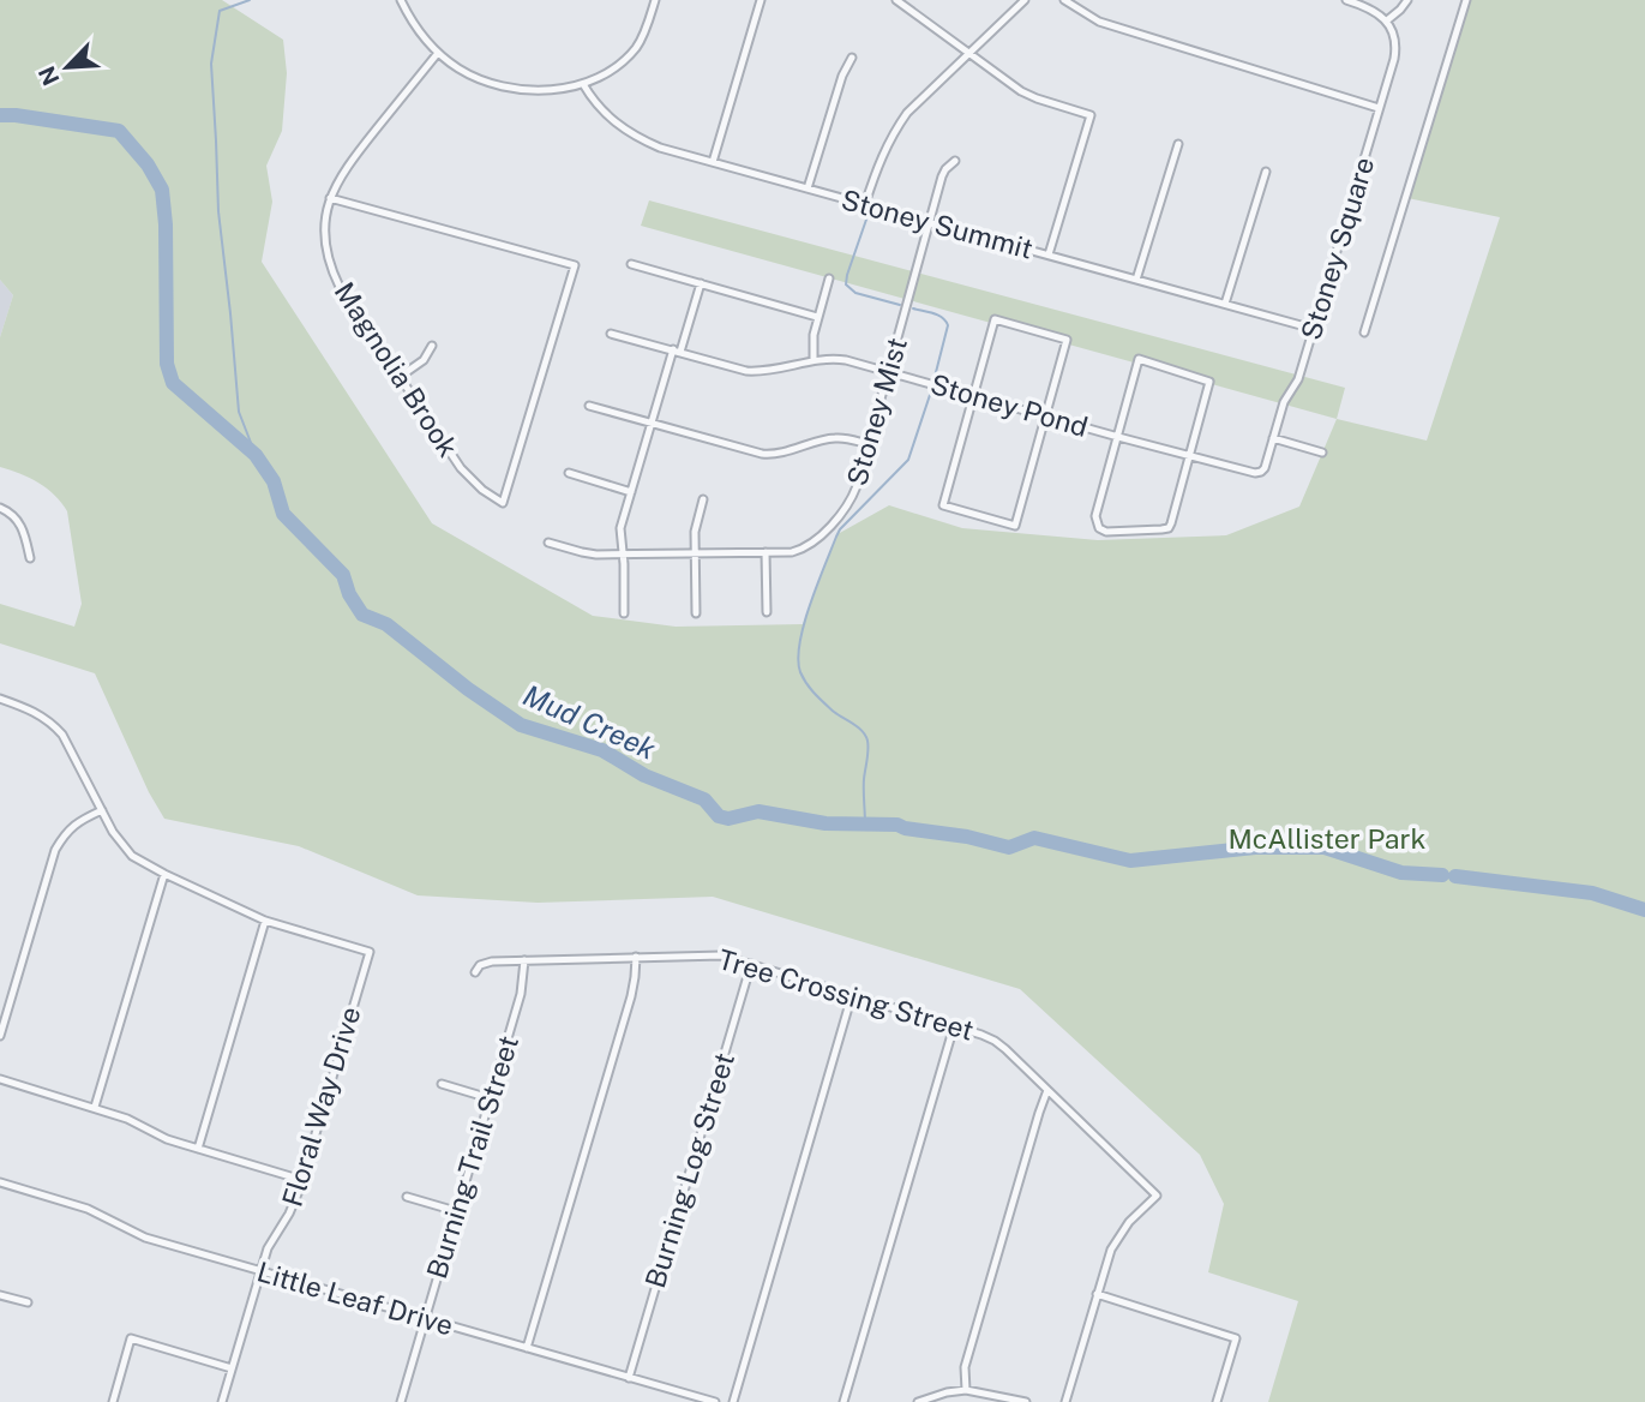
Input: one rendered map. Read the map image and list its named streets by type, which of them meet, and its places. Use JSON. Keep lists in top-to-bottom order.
{
  "streets": {
    "street": [
      "Stoney Summit",
      "Stoney Square",
      "Magnolia Brook",
      "Stoney Pond",
      "Stoney Mist",
      "Tree Crossing Street",
      "Floral Way Drive",
      "Burning Trail Street",
      "Burning Log Street",
      "Little Leaf Drive"
    ]
  },
  "crossings": [
    ["Stoney Summit", "Stoney Square"],
    ["Stoney Summit", "Stoney Mist"],
    ["Stoney Square", "Stoney Pond"],
    ["Stoney Pond", "Stoney Mist"],
    ["Tree Crossing Street", "Burning Trail Street"],
    ["Tree Crossing Street", "Burning Log Street"],
    ["Floral Way Drive", "Little Leaf Drive"],
    ["Burning Trail Street", "Little Leaf Drive"],
    ["Burning Log Street", "Little Leaf Drive"]
  ],
  "water": ["Mud Creek"],
  "parks": ["McAllister Park"],
  "north": "bottom left"
}
